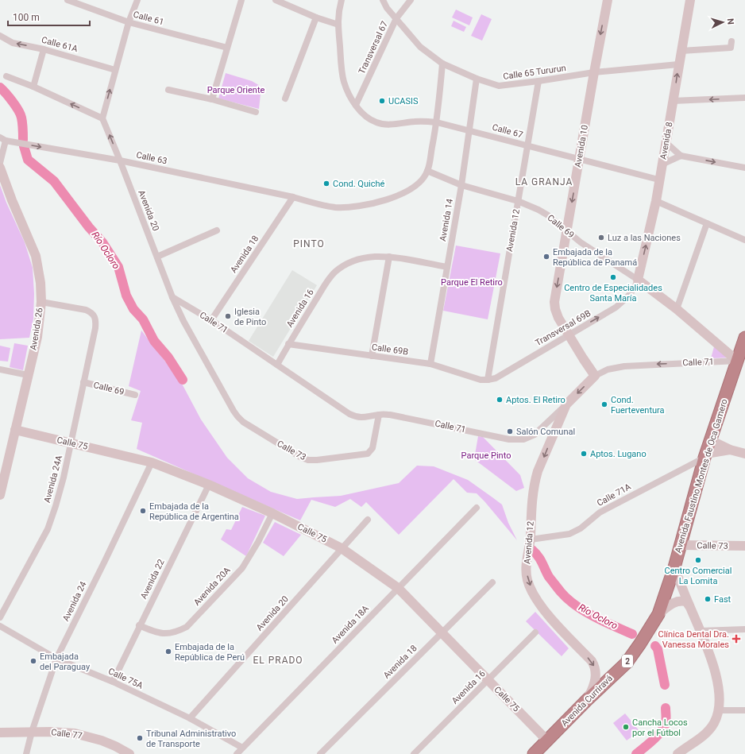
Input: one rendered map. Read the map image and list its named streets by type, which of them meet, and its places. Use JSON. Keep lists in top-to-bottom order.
{
  "streets": {
    "highway": ["Avenida Faustino Montes de Oca Gamero", "2", "Avenida Curriravá"],
    "street": [
      "Calle 61",
      "Calle 61A",
      "Transversal 67",
      "Calle 65 Tururun",
      "Calle 67",
      "Avenida 8",
      "Avenida 10",
      "Calle 63",
      "Avenida 20",
      "Avenida 14",
      "Calle 69",
      "Avenida 12",
      "Avenida 18",
      "Avenida 16",
      "Calle 71",
      "Transversal 69B",
      "Avenida 26",
      "Calle 69B",
      "Calle 75",
      "Calle 73",
      "Avenida 24A",
      "Calle 71A",
      "Avenida 22",
      "Avenida 20A",
      "Avenida 24",
      "Avenida 18A",
      "Calle 75A",
      "Calle 77"
    ]
  },
  "crossings": [
    ["Transversal 67", "Calle 65 Tururun"],
    ["Transversal 67", "Calle 67"],
    ["Calle 65 Tururun", "Avenida 8"],
    ["Calle 65 Tururun", "Avenida 10"],
    ["Calle 65 Tururun", "Avenida 14"],
    ["Calle 65 Tururun", "Avenida 12"],
    ["Calle 67", "Avenida 8"],
    ["Calle 67", "Avenida 10"],
    ["Calle 67", "Avenida 14"],
    ["Calle 67", "Avenida 12"],
    ["Avenida 8", "Calle 69"],
    ["Avenida 8", "Transversal 69B"],
    ["Avenida 10", "Calle 69"],
    ["Avenida 10", "Calle 71"],
    ["Avenida 10", "Transversal 69B"],
    ["Calle 63", "Avenida 20"],
    ["Calle 63", "Calle 69"],
    ["Calle 63", "Avenida 18"],
    ["Avenida 20", "Calle 71"],
    ["Avenida 20", "Calle 75"],
    ["Avenida 20", "Calle 73"],
    ["Avenida 20", "Calle 75A"],
    ["Avenida 14", "Calle 69"],
    ["Avenida 14", "Avenida 16"],
    ["Avenida 14", "Calle 69B"],
    ["Calle 69", "Avenida 12"],
    ["Calle 69", "Calle 71"],
    ["Calle 69", "Transversal 69B"],
    ["Calle 69", "Avenida Faustino Montes de Oca Gamero"],
    ["Calle 69", "Avenida 24A"],
    ["Avenida 12", "Calle 71"],
    ["Avenida 12", "Transversal 69B"],
    ["Avenida 12", "Calle 69B"],
    ["Avenida 12", "Calle 71A"],
    ["Avenida 12", "Avenida Curriravá"],
    ["Avenida 18", "Calle 71"],
    ["Avenida 18", "Calle 75"],
    ["Avenida 16", "Calle 71"],
    ["Avenida 16", "Calle 69B"],
    ["Avenida 16", "Calle 75"],
    ["Calle 71", "Calle 73"],
    ["Calle 71", "Avenida Faustino Montes de Oca Gamero"],
    ["Transversal 69B", "Calle 69B"],
    ["Avenida 26", "Calle 75"],
    ["Avenida 26", "Avenida 24A"],
    ["Calle 75", "Avenida 24A"],
    ["Calle 75", "Avenida 22"],
    ["Calle 75", "Avenida 20A"],
    ["Calle 75", "Avenida 24"],
    ["Calle 75", "Avenida 18A"],
    ["Calle 75", "Avenida Curriravá"],
    ["Calle 73", "Avenida Faustino Montes de Oca Gamero"],
    ["Avenida Faustino Montes de Oca Gamero", "Calle 71A"],
    ["Avenida Faustino Montes de Oca Gamero", "Avenida Curriravá"],
    ["Avenida 22", "Avenida 20A"],
    ["Avenida 22", "Calle 75A"],
    ["Avenida 24", "Calle 75A"],
    ["Avenida 24", "Calle 77"],
    ["Avenida 18A", "Calle 75A"]
  ],
  "one_way": ["Avenida 10", "Avenida 12", "Transversal 69B"],
  "districts": ["LA GRANJA", "PINTO", "EL PRADO"],
  "water": ["Río Ocloro"],
  "parks": ["Parque Oriente", "Parque El Retiro", "Parque Pinto"],
  "places": {
    "other": [
      "UCASIS",
      "Cond. Quiché",
      "Luz a las Naciones",
      "Embajada de la República de Panamá",
      "Centro de Especialidades Santa María",
      "Iglesia de Pinto",
      "Aptos. El Retiro",
      "Cond. Fuerteventura",
      "Salón Comunal",
      "Aptos. Lugano",
      "Embajada de la República de Argentina",
      "Centro Comercial La Lomita",
      "Fast",
      "Embajada de la República de Perú",
      "Embajada del Paraguay",
      "Cancha Locos por el Fútbol",
      "Tribunal Administrativo de Transporte"
    ],
    "health": ["Clínica Dental Dra. Vanessa Morales"]
  },
  "scale_bar": "100 m",
  "north": "right"
}
